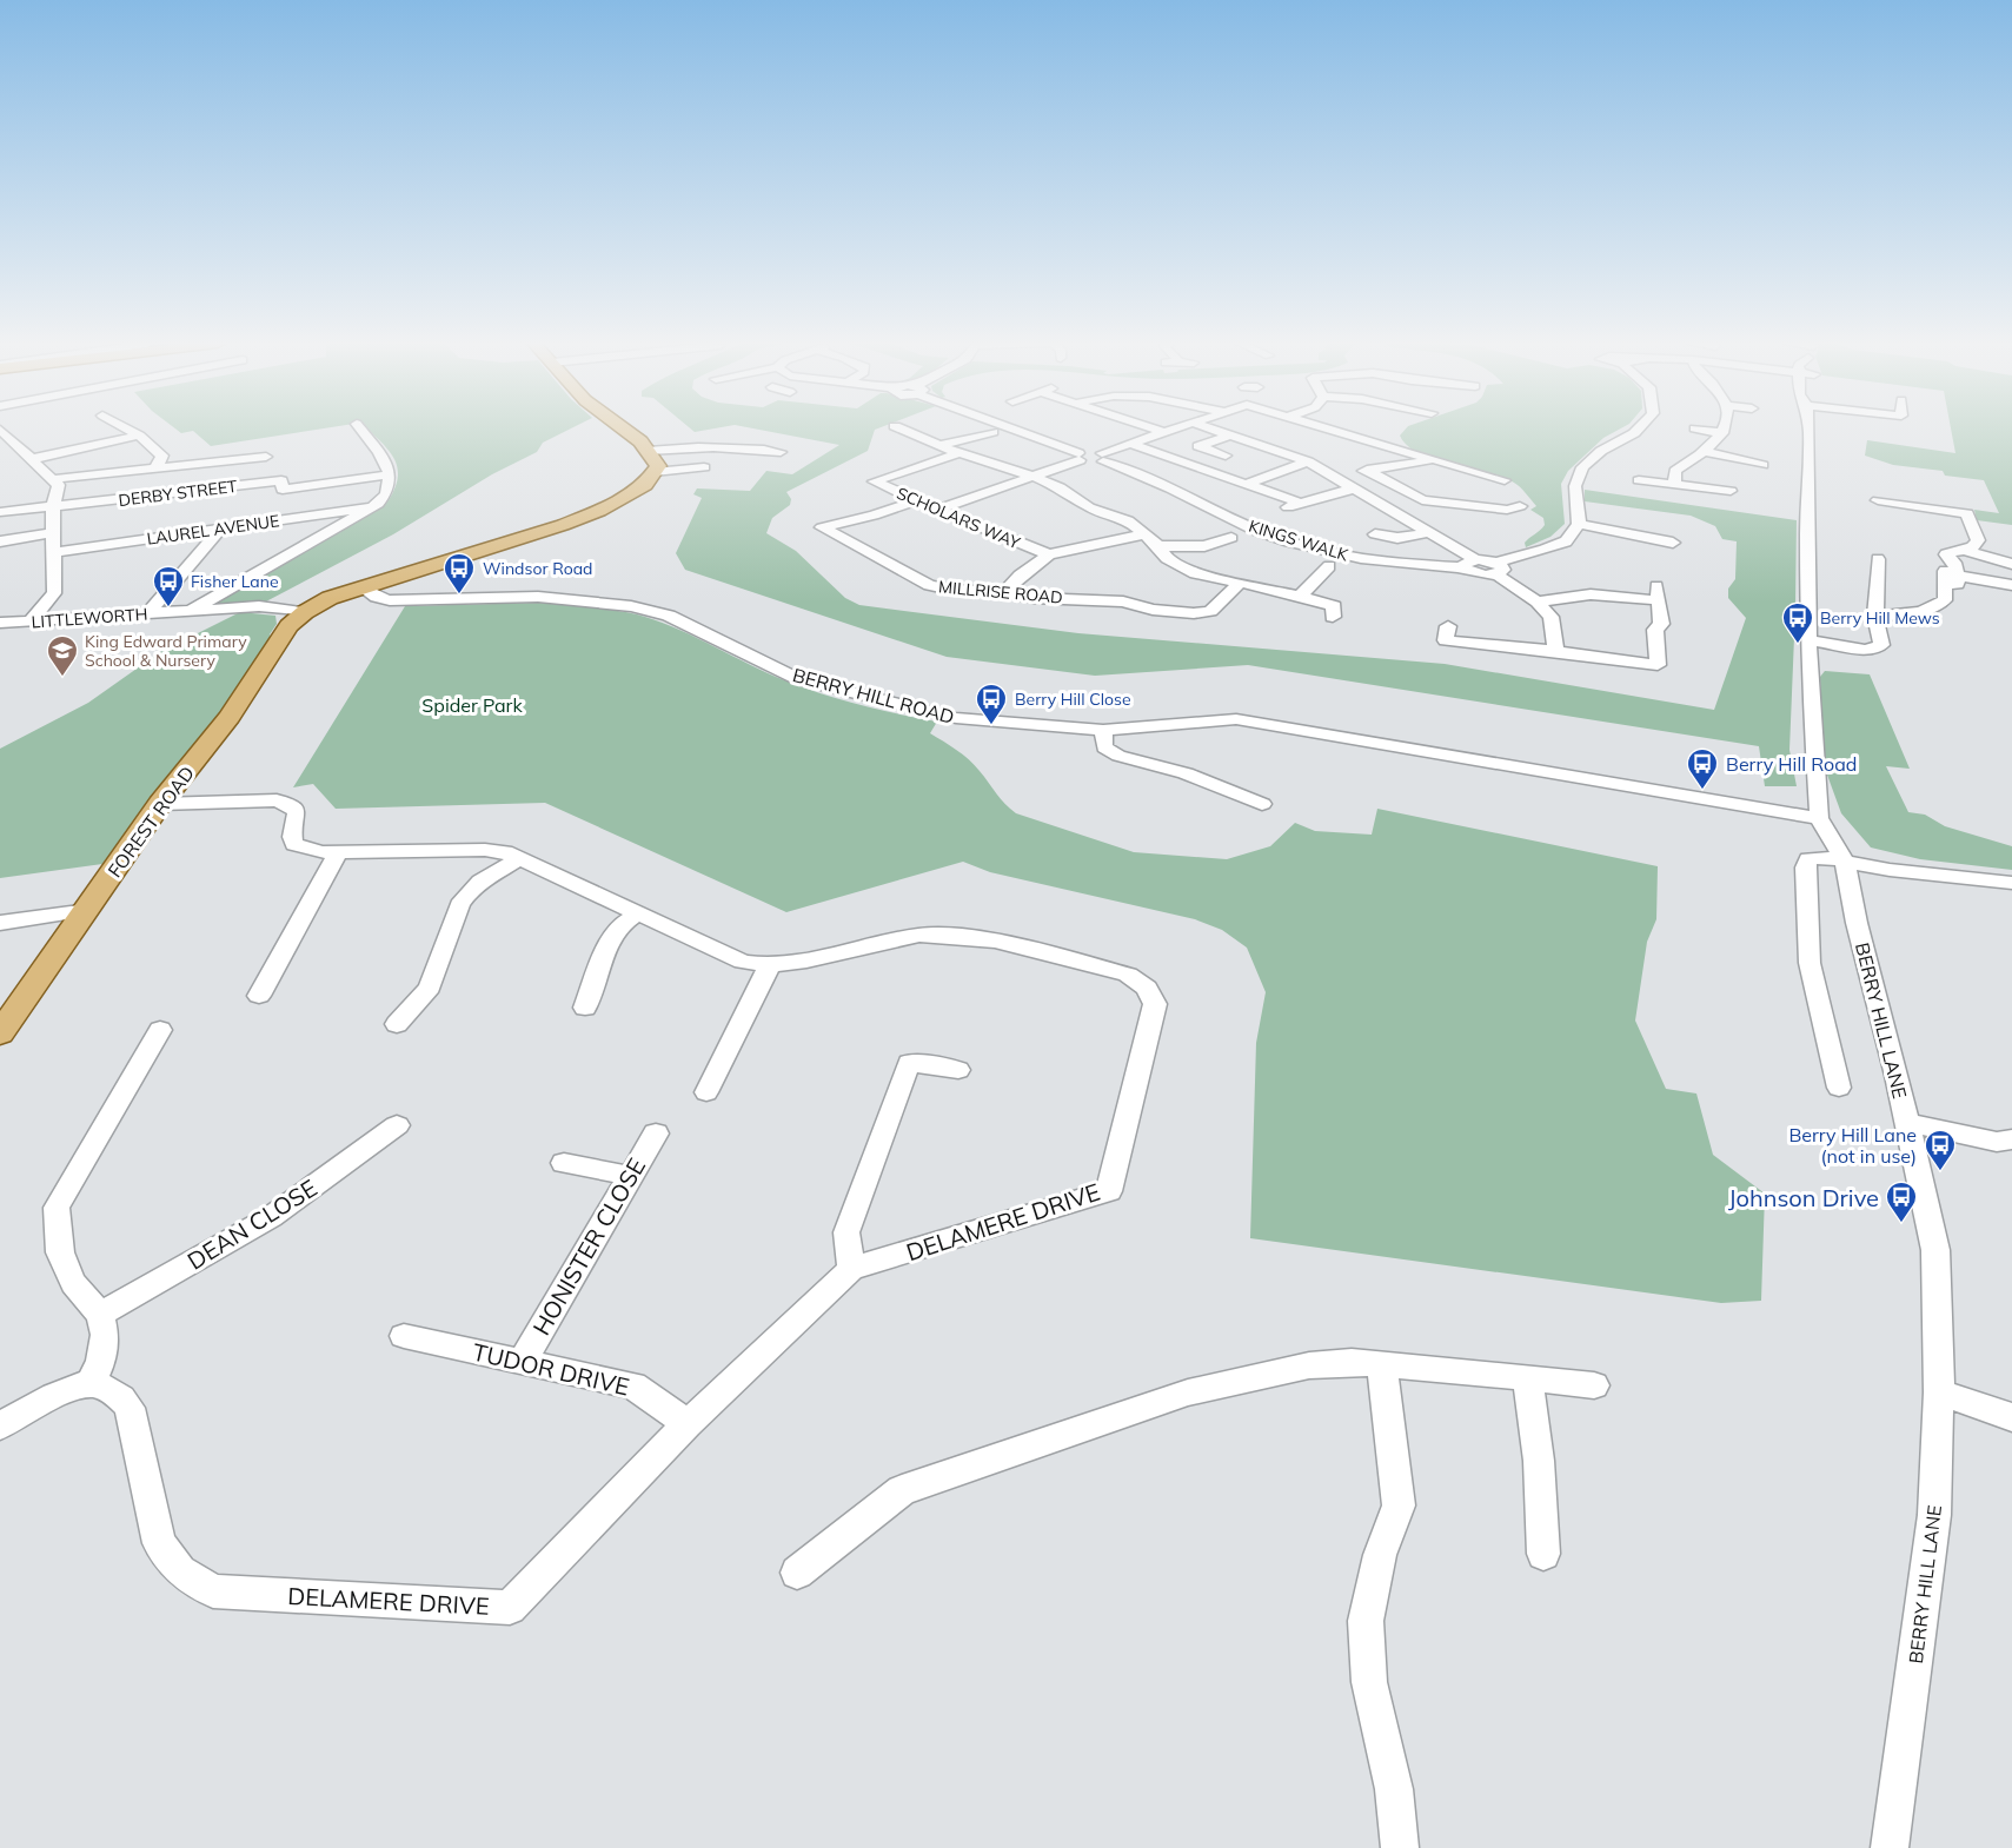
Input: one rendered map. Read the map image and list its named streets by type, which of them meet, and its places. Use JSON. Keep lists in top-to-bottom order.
{
  "streets": {
    "main road": ["FOREST ROAD"],
    "street": [
      "DERBY STREET",
      "SCHOLARS WAY",
      "LAUREL AVENUE",
      "KINGS WALK",
      "MILLRISE ROAD",
      "LITTLEWORTH",
      "BERRY HILL ROAD",
      "BERRY HILL LANE",
      "DELAMERE DRIVE",
      "DEAN CLOSE",
      "HONISTER CLOSE",
      "TUDOR DRIVE"
    ]
  },
  "crossings": [
    ["SCHOLARS WAY", "MILLRISE ROAD"],
    ["LITTLEWORTH", "FOREST ROAD"],
    ["BERRY HILL ROAD", "BERRY HILL LANE"],
    ["FOREST ROAD", "DELAMERE DRIVE"],
    ["DELAMERE DRIVE", "TUDOR DRIVE"],
    ["HONISTER CLOSE", "TUDOR DRIVE"]
  ],
  "parks": ["Spider Park"],
  "places": {
    "bus stop": [
      "Windsor Road",
      "Fisher Lane",
      "Berry Hill Mews",
      "Berry Hill Close",
      "Berry Hill Road",
      "Berry Hill Lane (not in use)",
      "Johnson Drive"
    ],
    "school or university": ["King Edward Primary School & Nursery"]
  }
}
